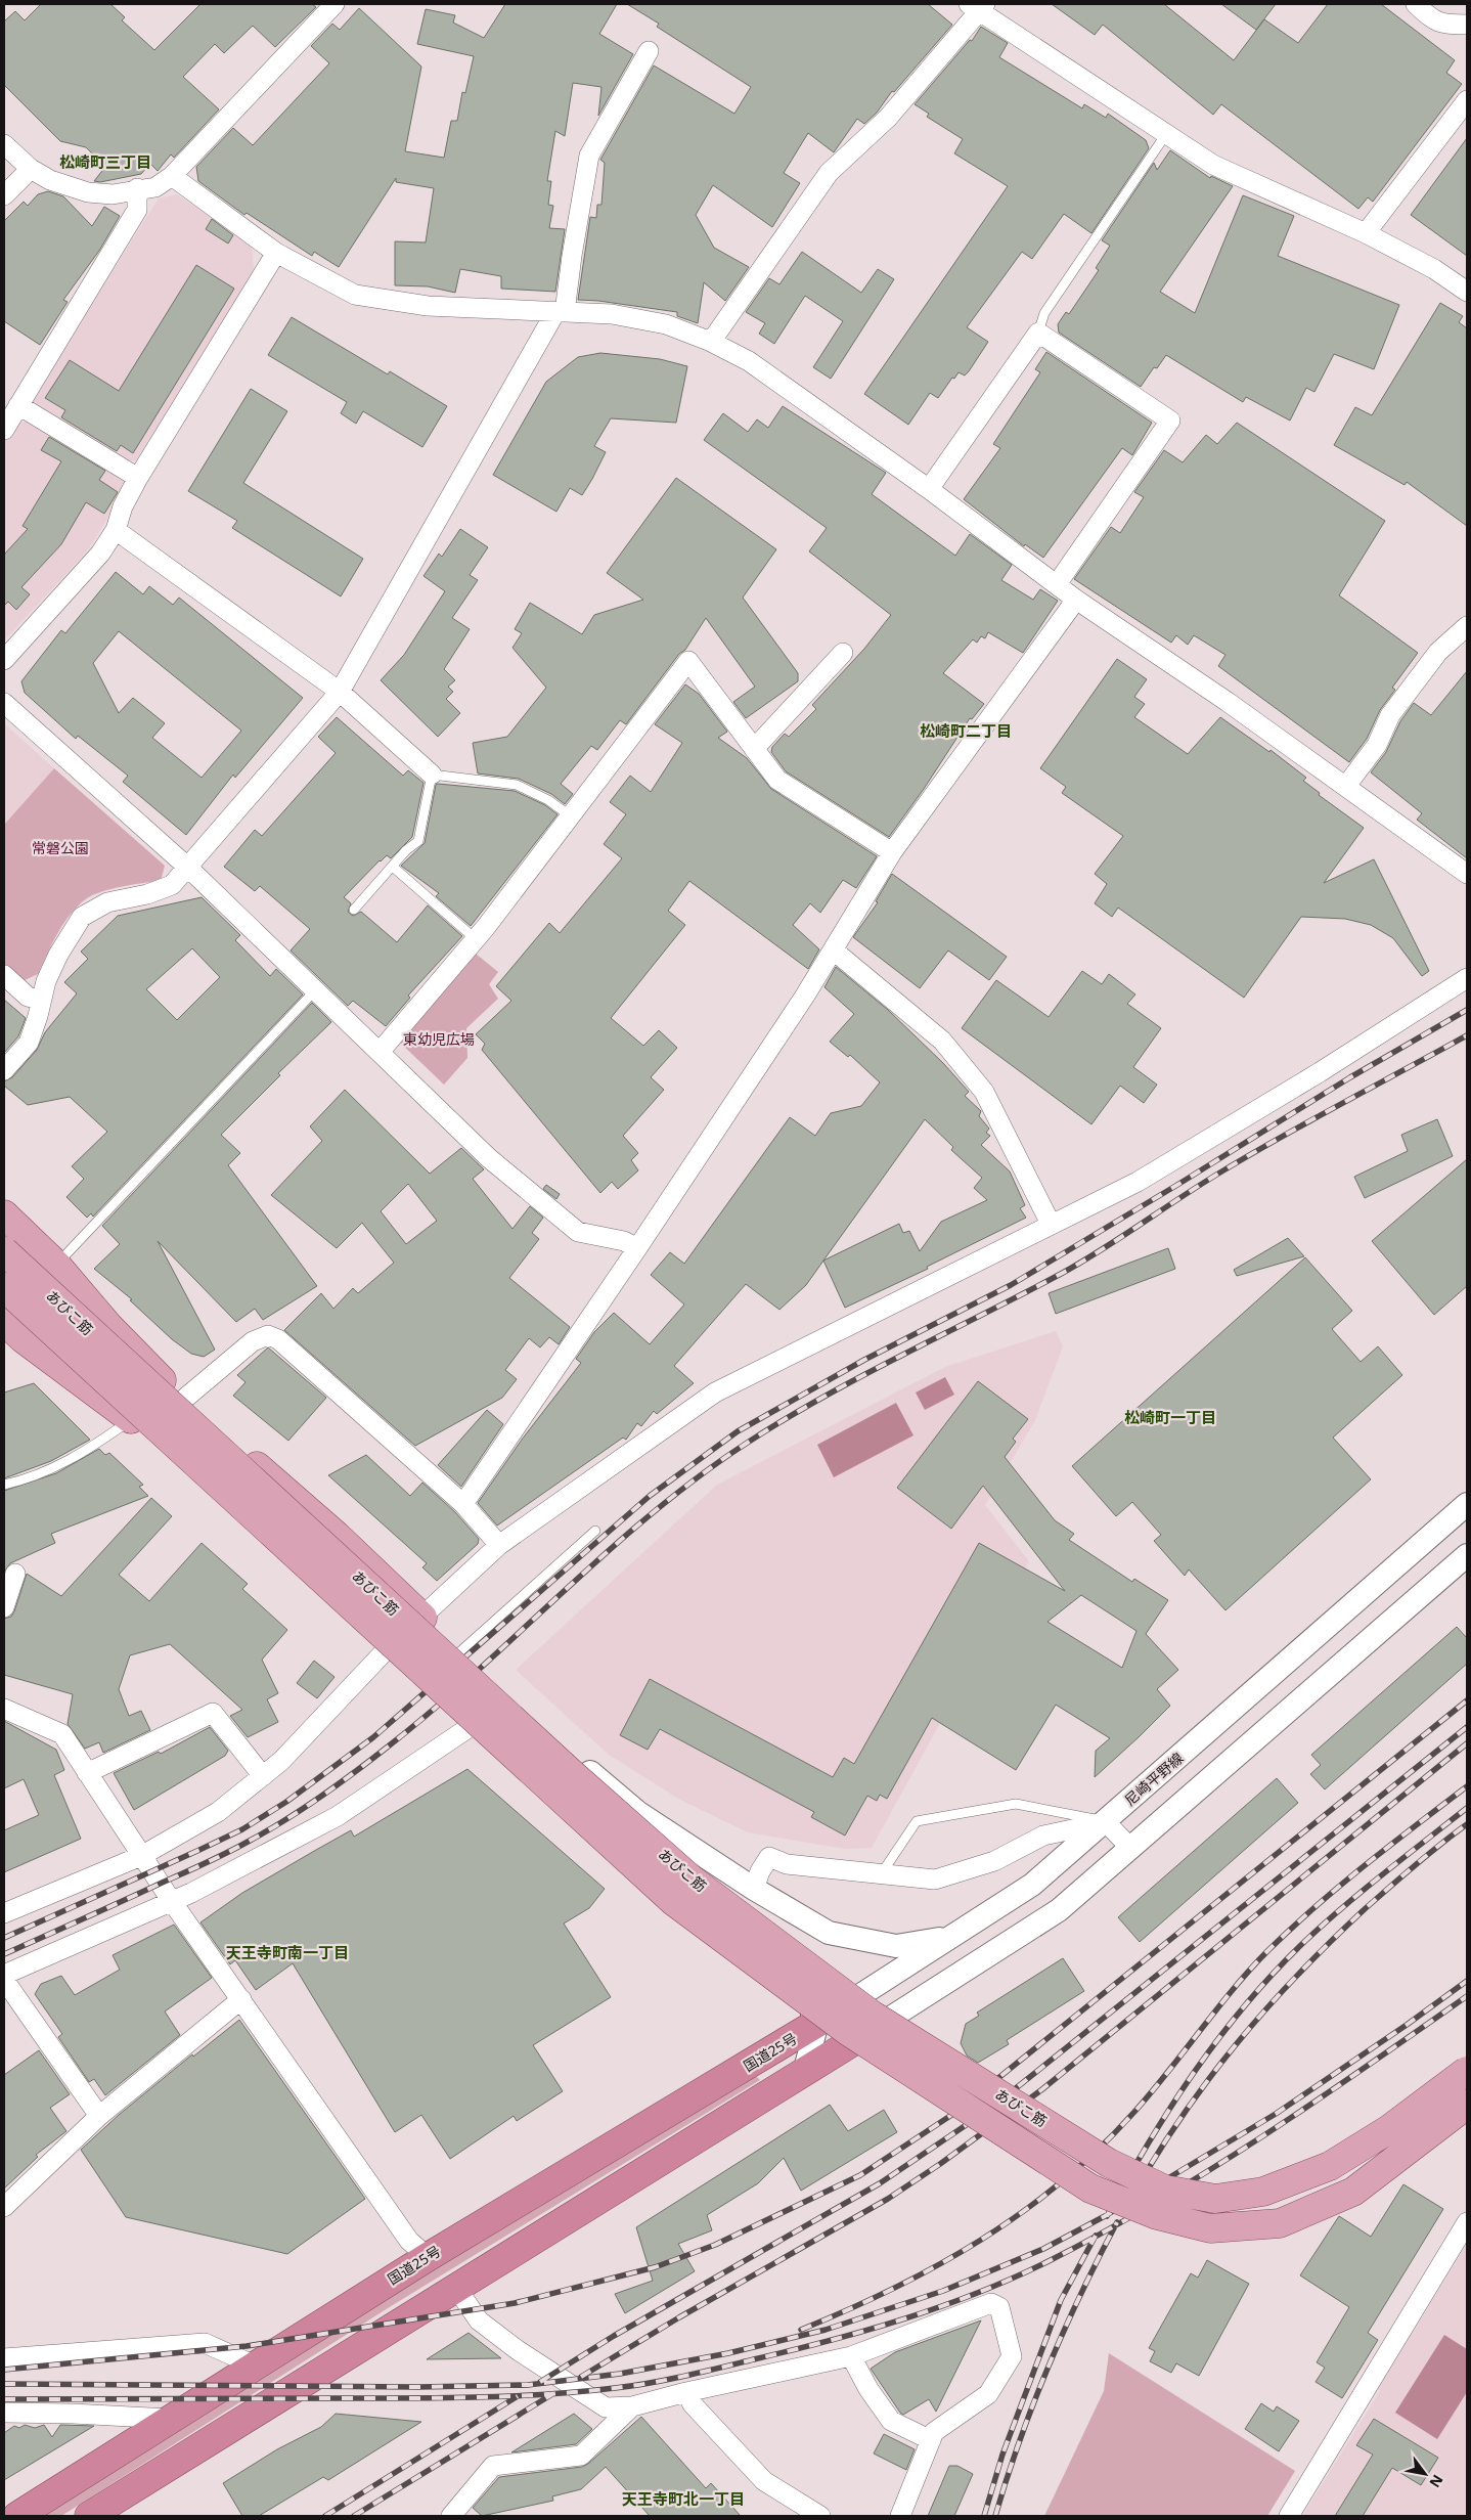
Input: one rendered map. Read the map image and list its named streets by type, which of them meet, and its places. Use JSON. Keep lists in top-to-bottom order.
{
  "streets": {
    "highway": ["国道25号"],
    "main road": ["あびこ筋"],
    "street": ["尼崎平野線"]
  },
  "crossings": [
    ["尼崎平野線", "国道25号"]
  ],
  "districts": [
    "松崎町三丁目",
    "松崎町二丁目",
    "松崎町一丁目",
    "天王寺町南一丁目",
    "天王寺町北一丁目"
  ],
  "parks": ["常磐公園", "東幼児広場"],
  "north": "bottom right"
}
